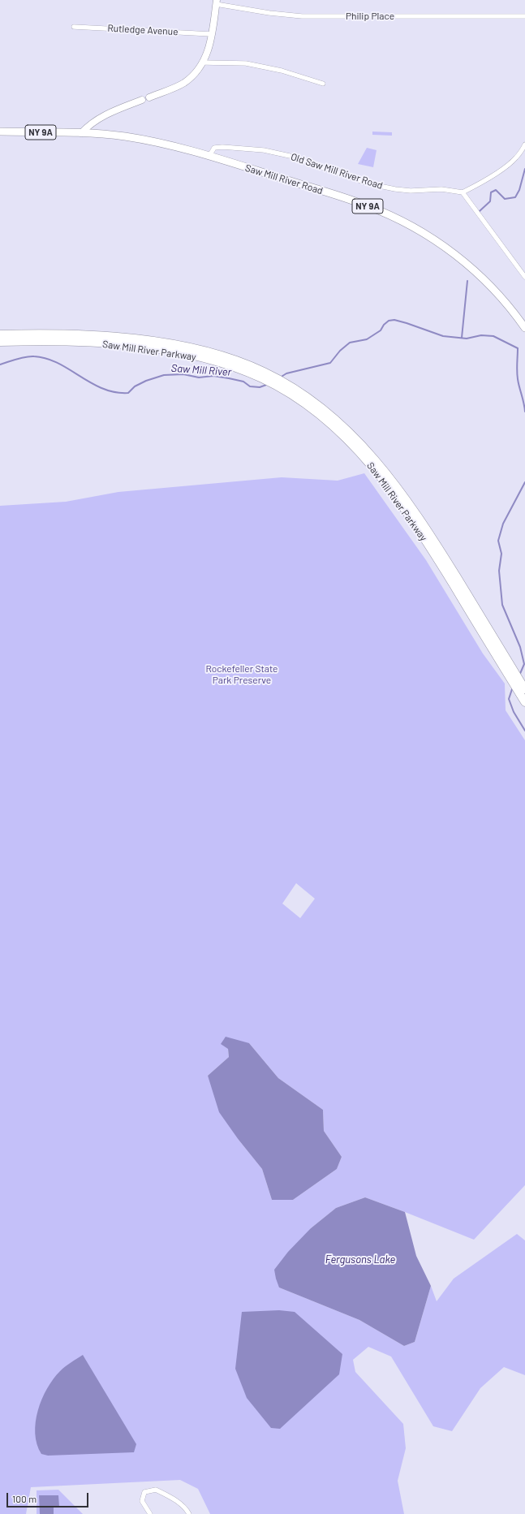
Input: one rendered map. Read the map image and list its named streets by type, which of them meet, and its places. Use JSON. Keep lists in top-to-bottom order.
{
  "streets": {
    "highway": ["Saw Mill River Parkway"],
    "main road": ["NY 9A", "Saw Mill River Road"],
    "street": ["Philip Place", "Rutledge Avenue", "Old Saw Mill River Road"]
  },
  "crossings": [
    ["Old Saw Mill River Road", "Saw Mill River Road"]
  ],
  "water": ["Saw Mill River", "Fergusons Lake"],
  "parks": ["Rockefeller State Park Preserve"],
  "scale_bar": "100 m"
}
